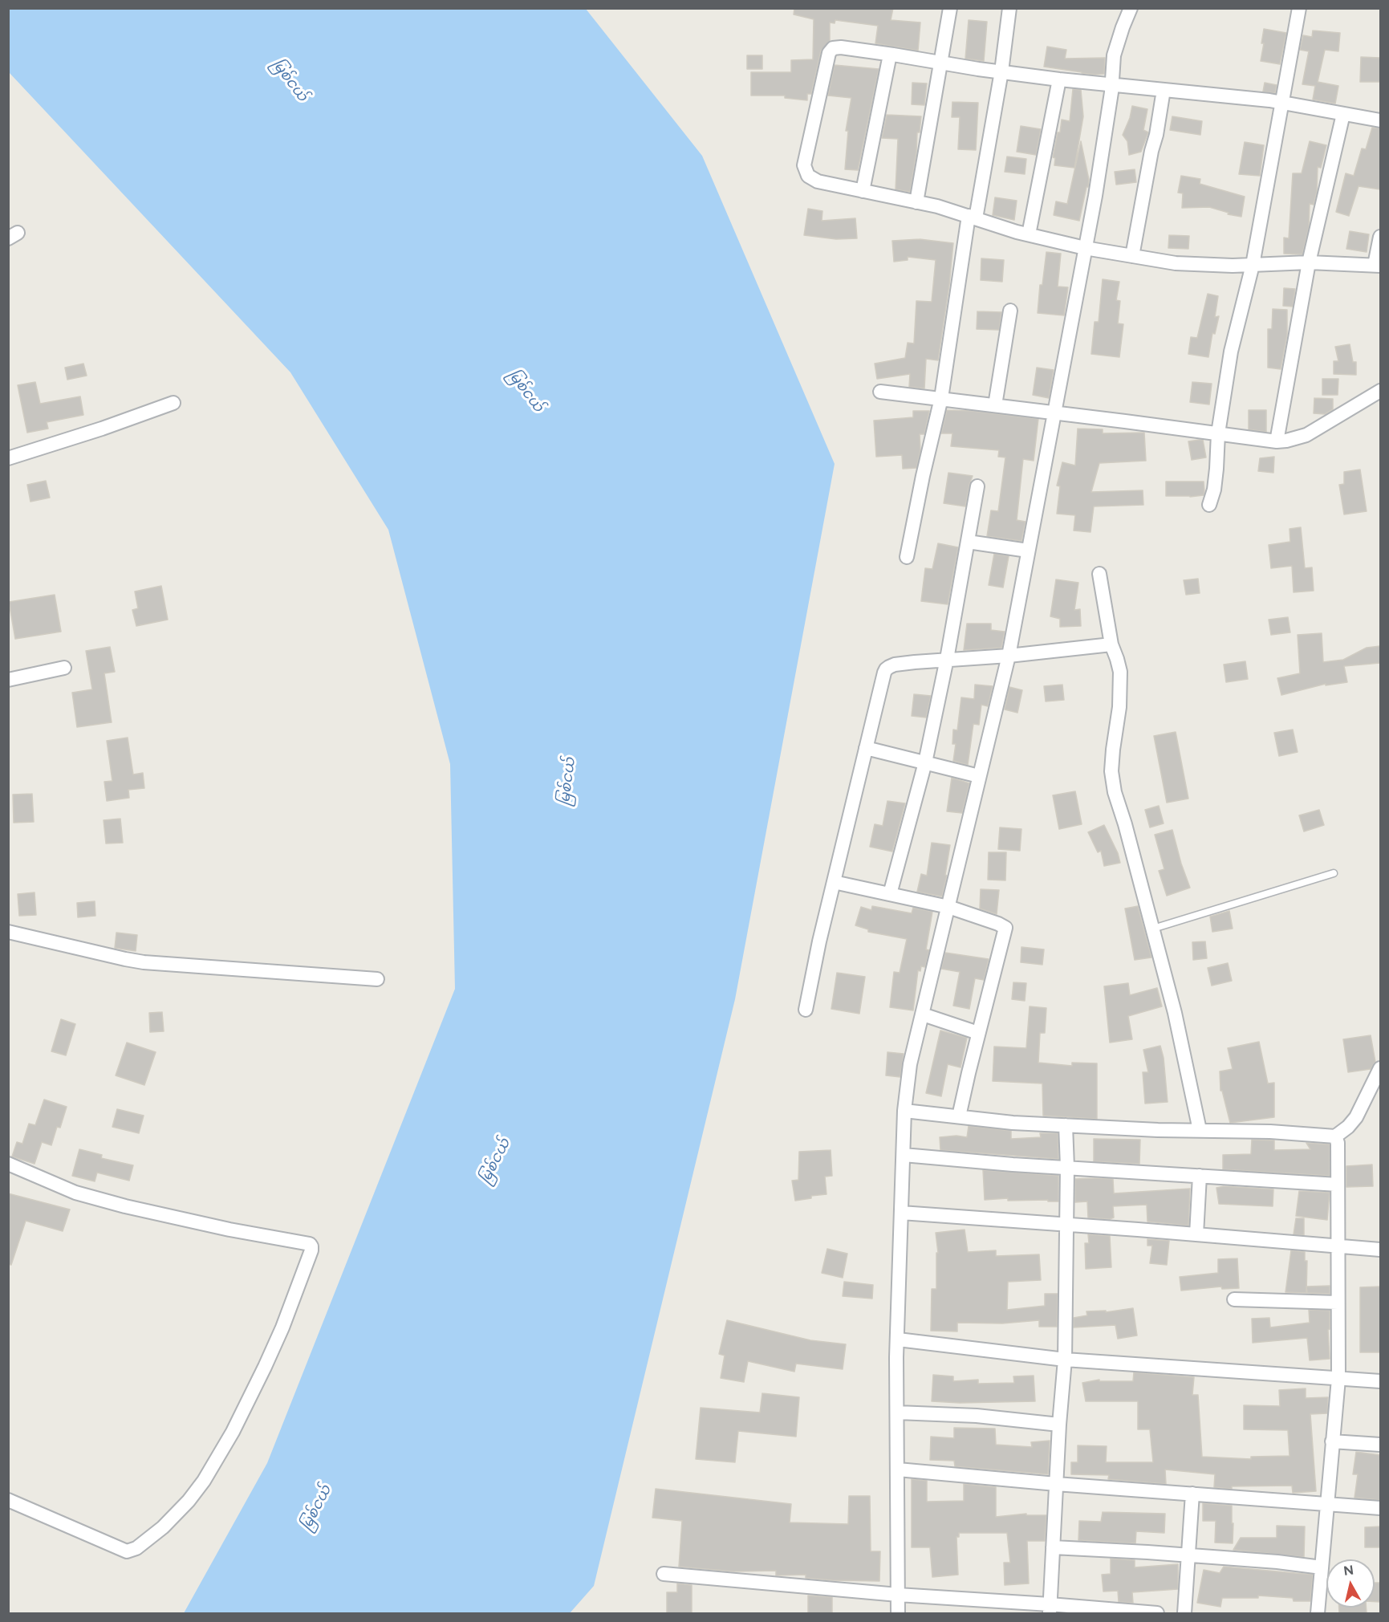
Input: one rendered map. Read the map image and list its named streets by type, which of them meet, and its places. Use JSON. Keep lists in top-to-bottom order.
{
  "water": ["မြစ်ငယ်"],
  "north": "top"
}
